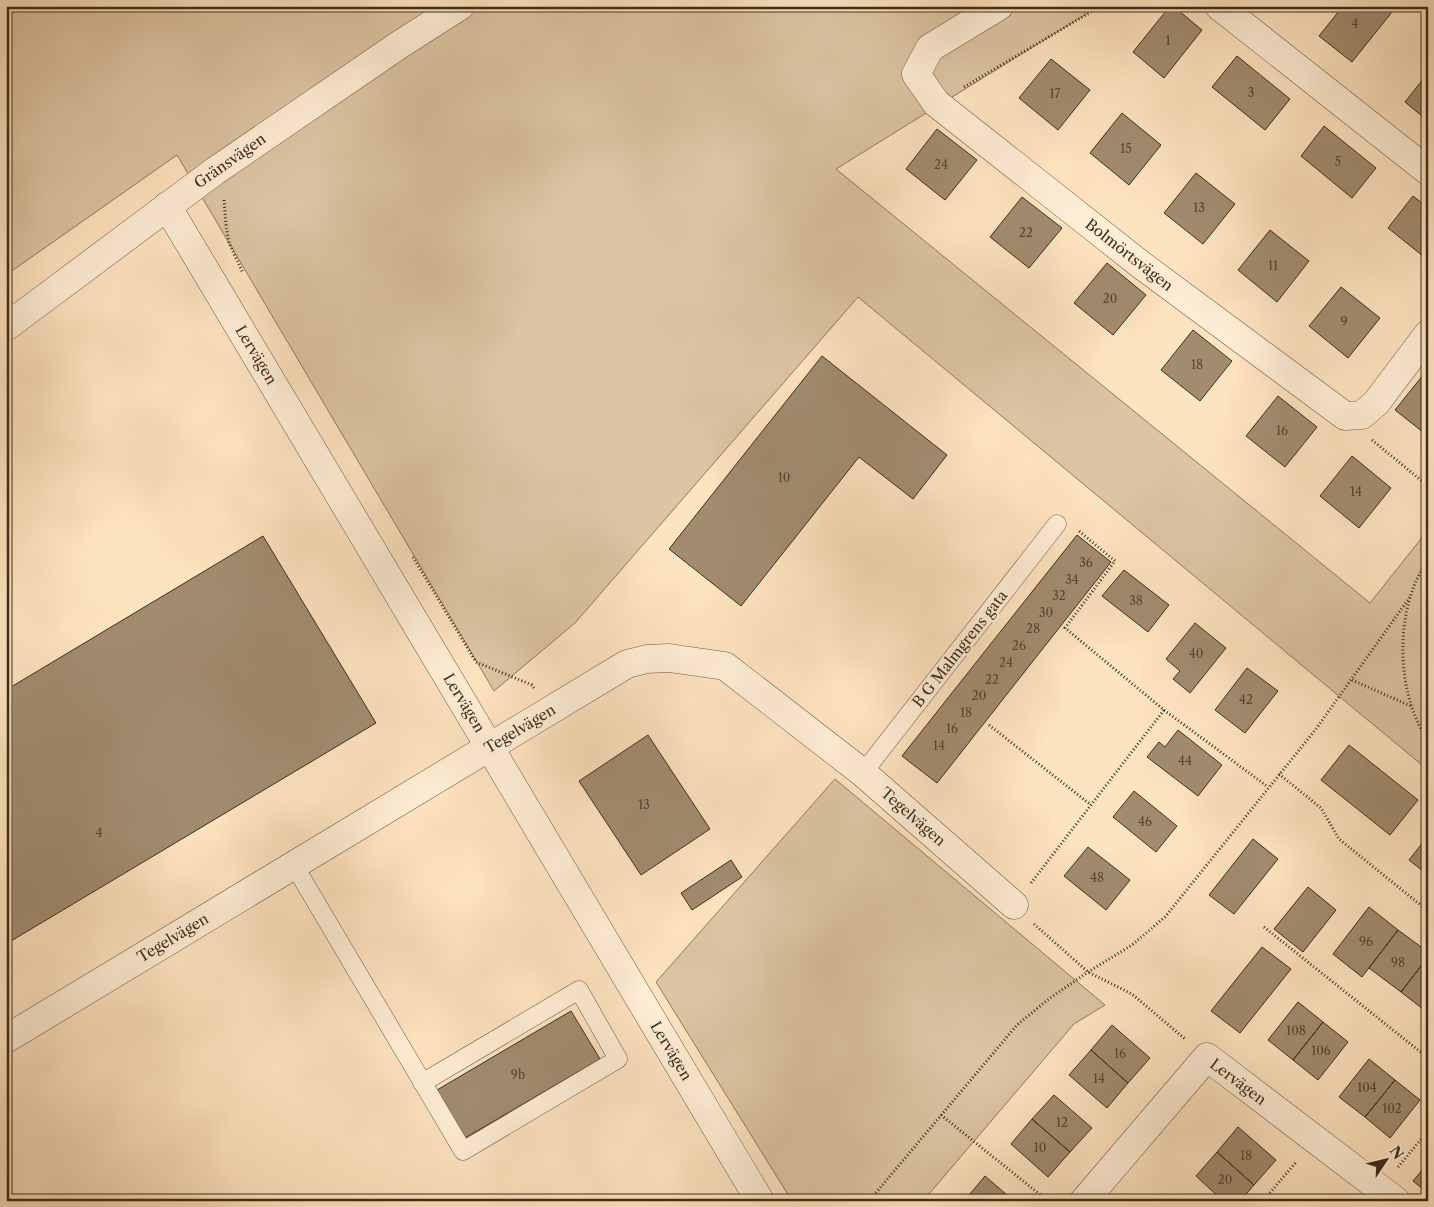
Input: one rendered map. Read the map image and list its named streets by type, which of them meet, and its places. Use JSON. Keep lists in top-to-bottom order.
{
  "streets": {
    "street": [
      "Gränsvägen",
      "Bolmörtsvägen",
      "Lervägen",
      "Tegelvägen"
    ],
    "lane": ["B G Malmgrens gata"]
  },
  "crossings": [
    ["Gränsvägen", "Lervägen"],
    ["Lervägen", "Tegelvägen"],
    ["B G Malmgrens gata", "Tegelvägen"]
  ],
  "house_numbers": [
    "4",
    "1",
    "3",
    "17",
    "15",
    "5",
    "24",
    "13",
    "22",
    "11",
    "20",
    "9",
    "18",
    "16",
    "10",
    "14",
    "36",
    "34",
    "32",
    "38",
    "30",
    "28",
    "26",
    "40",
    "24",
    "22",
    "20",
    "42",
    "18",
    "16",
    "14",
    "44",
    "13",
    "46",
    "4",
    "48",
    "96",
    "98",
    "108",
    "106",
    "16",
    "9b",
    "14",
    "104",
    "102",
    "12",
    "10",
    "18",
    "20"
  ],
  "north": "top right"
}
